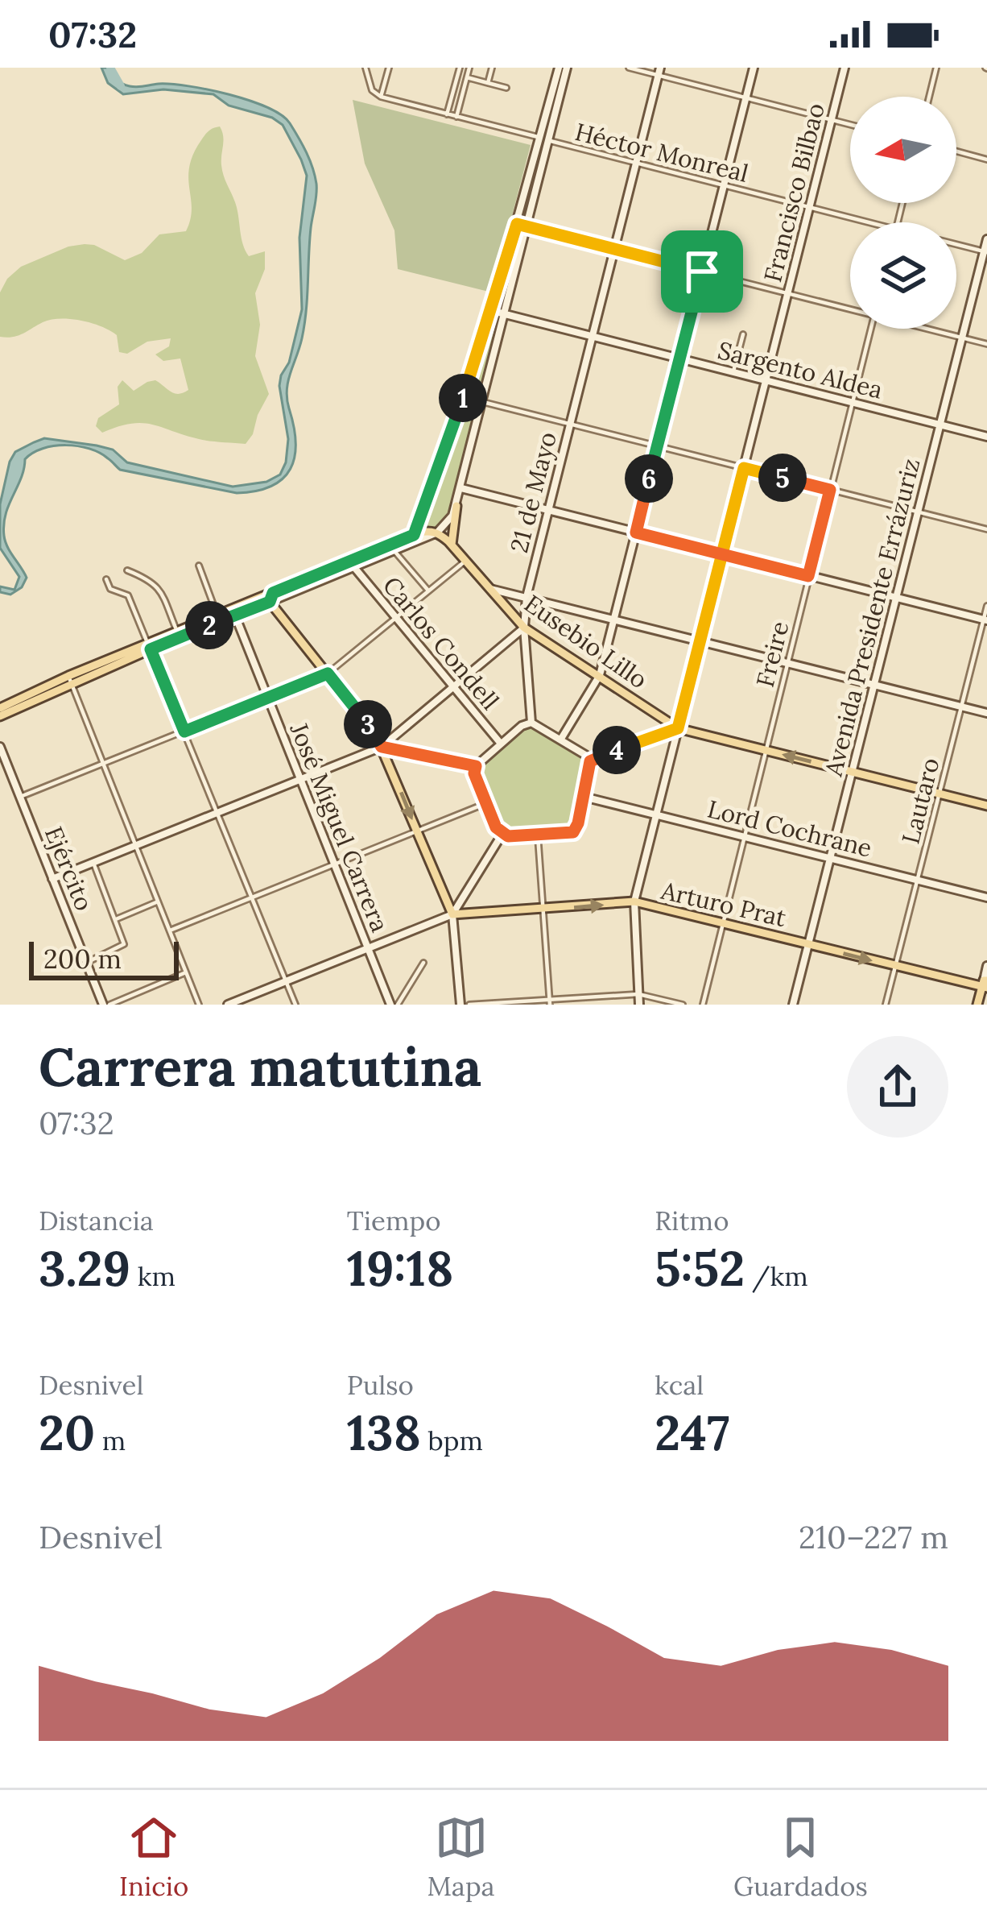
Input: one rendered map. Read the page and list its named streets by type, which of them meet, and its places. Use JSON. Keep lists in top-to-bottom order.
{
  "streets": {
    "main road": ["Eusebio Lillo", "Arturo Prat"],
    "street": [
      "Héctor Monreal",
      "Francisco Bilbao",
      "Sargento Aldea",
      "21 de Mayo",
      "Avenida Presidente Errázuriz",
      "Carlos Condell",
      "Freire",
      "Lautaro",
      "José Miguel Carrera",
      "Lord Cochrane",
      "Ejército"
    ]
  },
  "crossings": [
    ["Héctor Monreal", "Francisco Bilbao"],
    ["Héctor Monreal", "21 de Mayo"],
    ["Héctor Monreal", "Avenida Presidente Errázuriz"],
    ["Francisco Bilbao", "Sargento Aldea"],
    ["Francisco Bilbao", "Eusebio Lillo"],
    ["Francisco Bilbao", "Lord Cochrane"],
    ["Francisco Bilbao", "Arturo Prat"],
    ["Sargento Aldea", "21 de Mayo"],
    ["Sargento Aldea", "Avenida Presidente Errázuriz"],
    ["Sargento Aldea", "Freire"],
    ["21 de Mayo", "Eusebio Lillo"],
    ["21 de Mayo", "Carlos Condell"],
    ["21 de Mayo", "Lord Cochrane"],
    ["Avenida Presidente Errázuriz", "Eusebio Lillo"],
    ["Avenida Presidente Errázuriz", "Lord Cochrane"],
    ["Avenida Presidente Errázuriz", "Arturo Prat"],
    ["Eusebio Lillo", "Freire"],
    ["Eusebio Lillo", "Lautaro"],
    ["Carlos Condell", "Lord Cochrane"],
    ["Freire", "Lord Cochrane"],
    ["Freire", "Arturo Prat"],
    ["Lautaro", "Lord Cochrane"],
    ["Lautaro", "Arturo Prat"]
  ],
  "scale_bar": "200 m",
  "north": "left",
  "page": {
    "status": "07:32",
    "pins": [
      "1",
      "5",
      "6",
      "2",
      "3",
      "4"
    ],
    "scale": "200 m",
    "heading": ["Carrera matutina", "07:32"],
    "stats": [
      ["Distancia", "3.29 km"],
      ["Tiempo", "19:18"],
      ["Ritmo", "5:52 /km"],
      ["Desnivel", "20 m"],
      ["Pulso", "138 bpm"],
      ["kcal", "247"]
    ],
    "chart": ["Desnivel", "210–227 m"],
    "tabs": ["Inicio", "Mapa", "Guardados"]
  }
}
